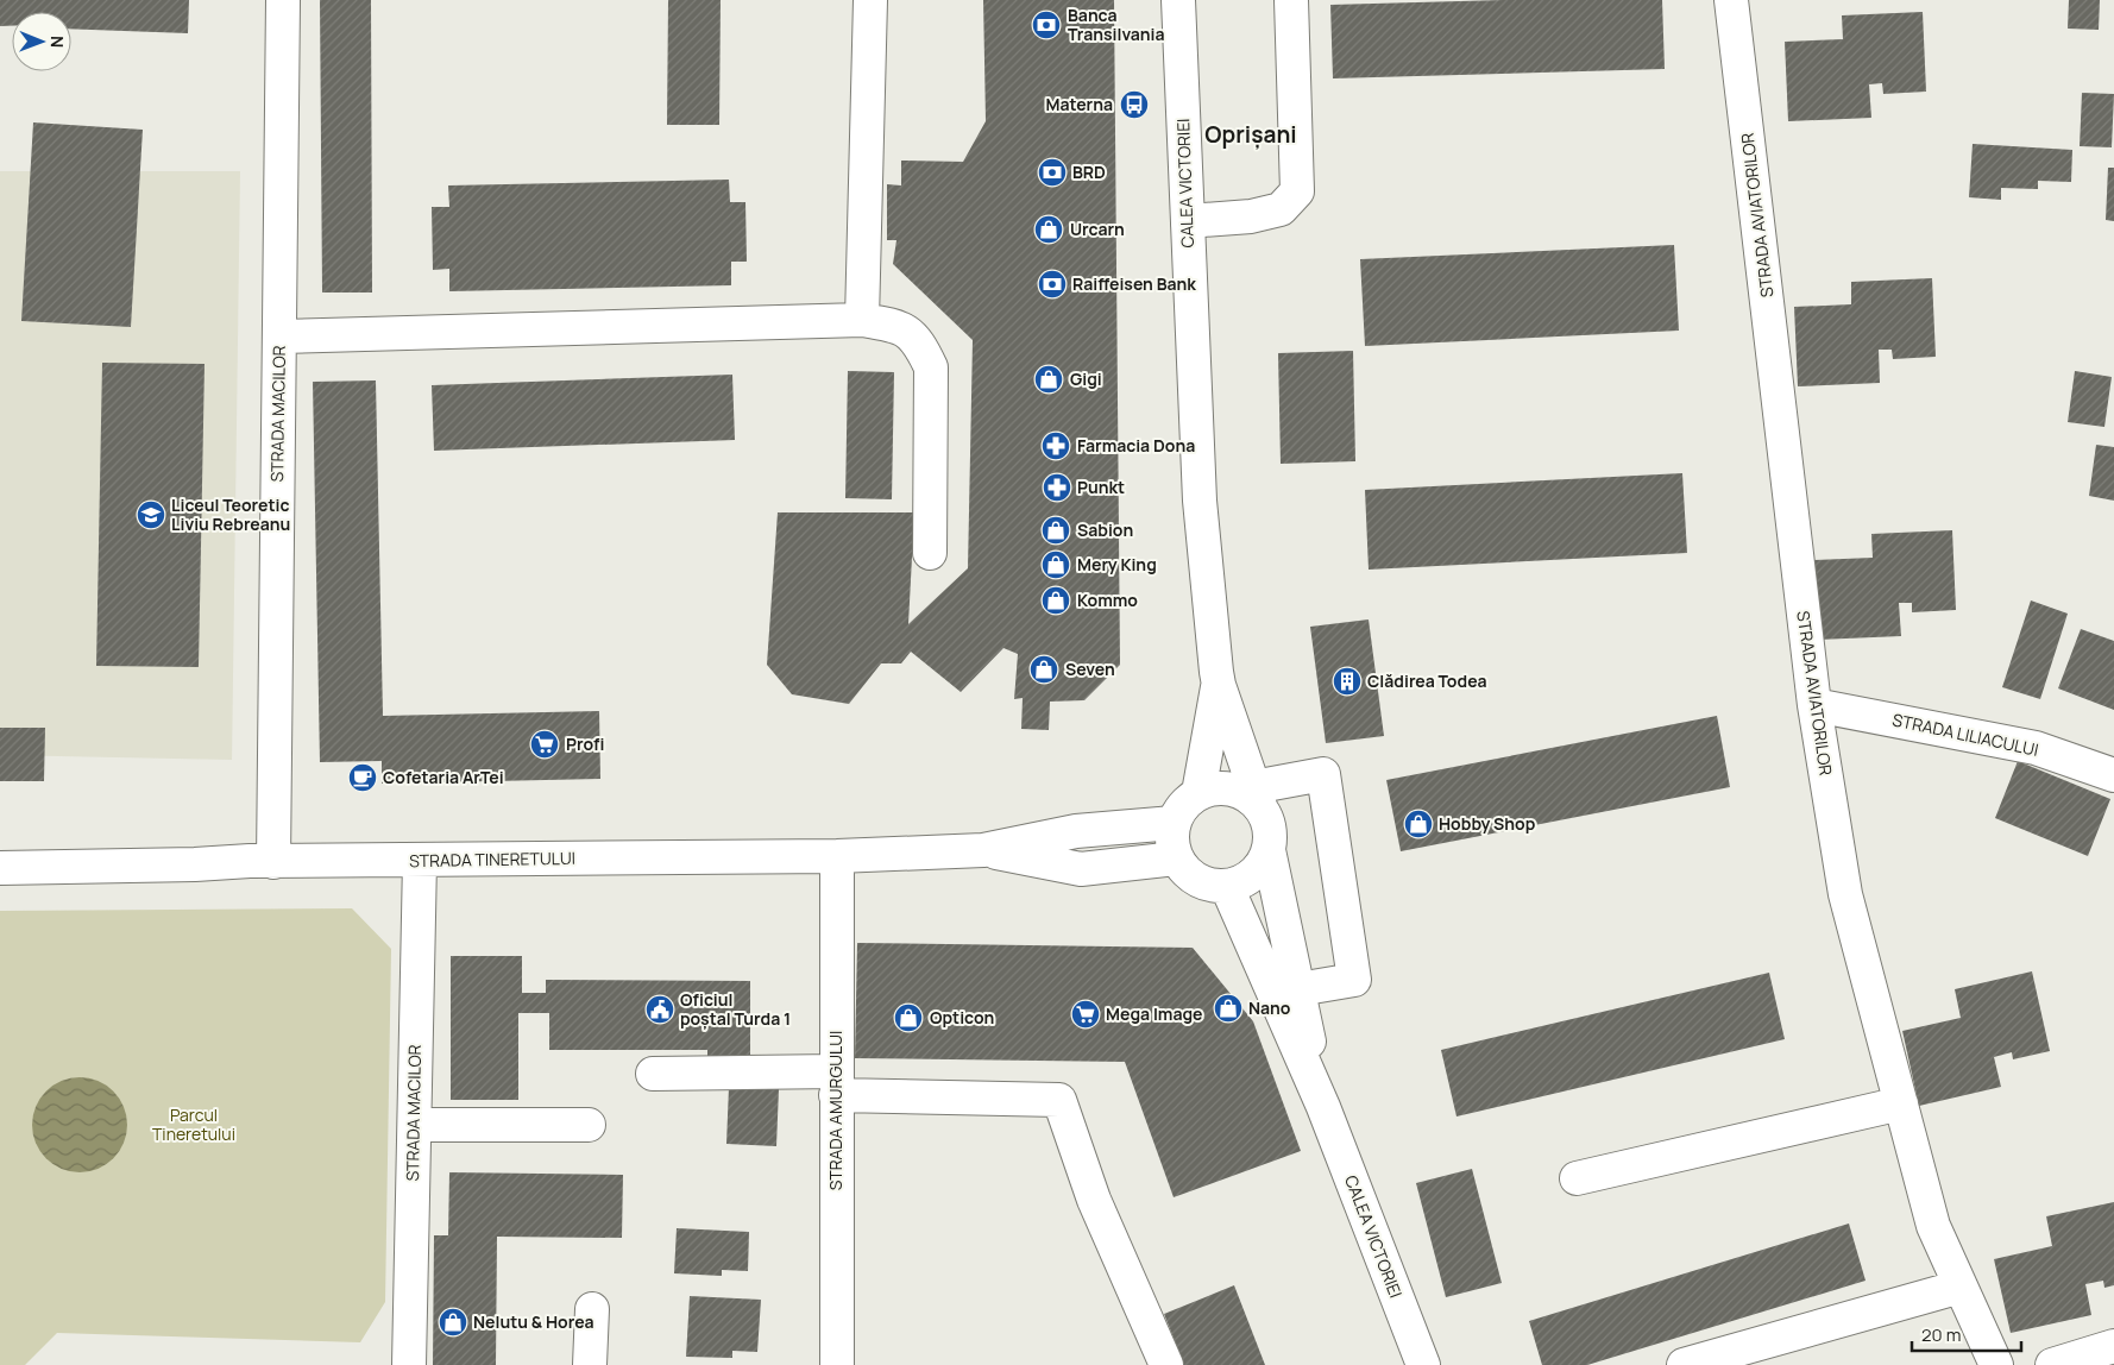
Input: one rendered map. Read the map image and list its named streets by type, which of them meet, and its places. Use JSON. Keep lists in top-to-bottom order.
{
  "streets": {
    "street": [
      "CALEA VICTORIEI",
      "STRADA AVIATORILOR",
      "STRADA MACILOR",
      "STRADA LILIACULUI",
      "STRADA TINERETULUI",
      "STRADA AMURGULUI"
    ]
  },
  "crossings": [
    ["CALEA VICTORIEI", "STRADA TINERETULUI"],
    ["STRADA AVIATORILOR", "STRADA LILIACULUI"],
    ["STRADA MACILOR", "STRADA TINERETULUI"],
    ["STRADA TINERETULUI", "STRADA AMURGULUI"]
  ],
  "districts": ["Oprișani"],
  "parks": ["Parcul Tineretului"],
  "places": {
    "bank": ["Banca Transilvania", "BRD", "Raiffeisen Bank"],
    "bus stop": ["Materna"],
    "shop": [
      "Urcarn",
      "Gigi",
      "Sabion",
      "Mery King",
      "Kommo",
      "Seven",
      "Hobby Shop",
      "Nano",
      "Opticon",
      "Nelutu & Horea"
    ],
    "pharmacy": ["Farmacia Dona", "Punkt"],
    "school or university": ["Liceul Teoretic Liviu Rebreanu"],
    "building": ["Clădirea Todea"],
    "supermarket": ["Profi", "Mega Image"],
    "cafe": ["Cofetaria ArTei"],
    "public building": ["Oficiul poștal Turda 1"]
  },
  "scale_bar": "20 m",
  "north": "right"
}
